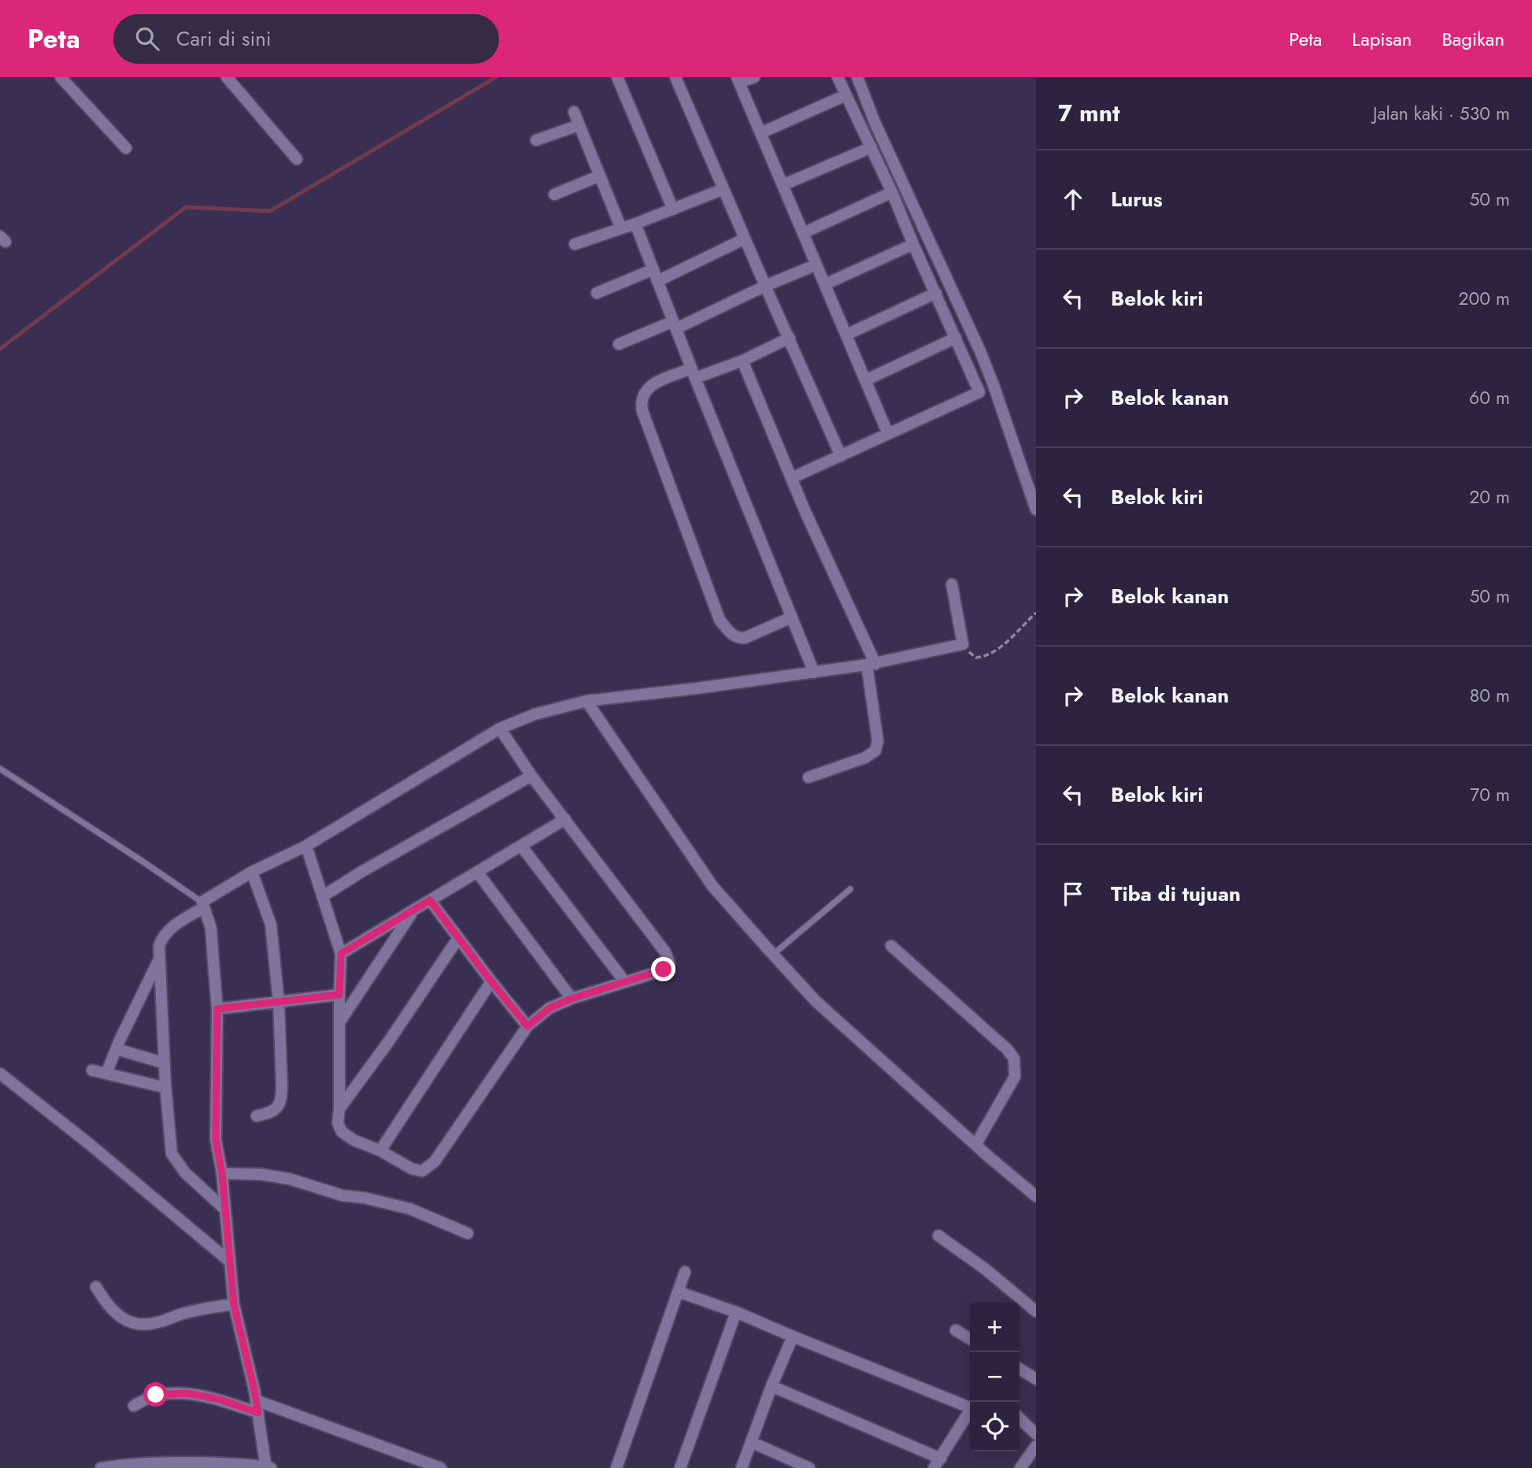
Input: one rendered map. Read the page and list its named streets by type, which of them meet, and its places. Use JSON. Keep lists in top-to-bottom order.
{
  "page": {
    "header": "Peta",
    "search": "Cari di sini",
    "nav": ["Peta", "Lapisan", "Bagikan"],
    "heading": ["7 mnt", "Jalan kaki · 530 m"],
    "list": [
      ["Lurus", "50 m"],
      ["Belok kiri", "200 m"],
      ["Belok kanan", "60 m"],
      ["Belok kiri", "20 m"],
      ["Belok kanan", "50 m"],
      ["Belok kanan", "80 m"],
      ["Belok kiri", "70 m"],
      "Tiba di tujuan"
    ],
    "map_buttons": ["+", "−"]
  }
}
